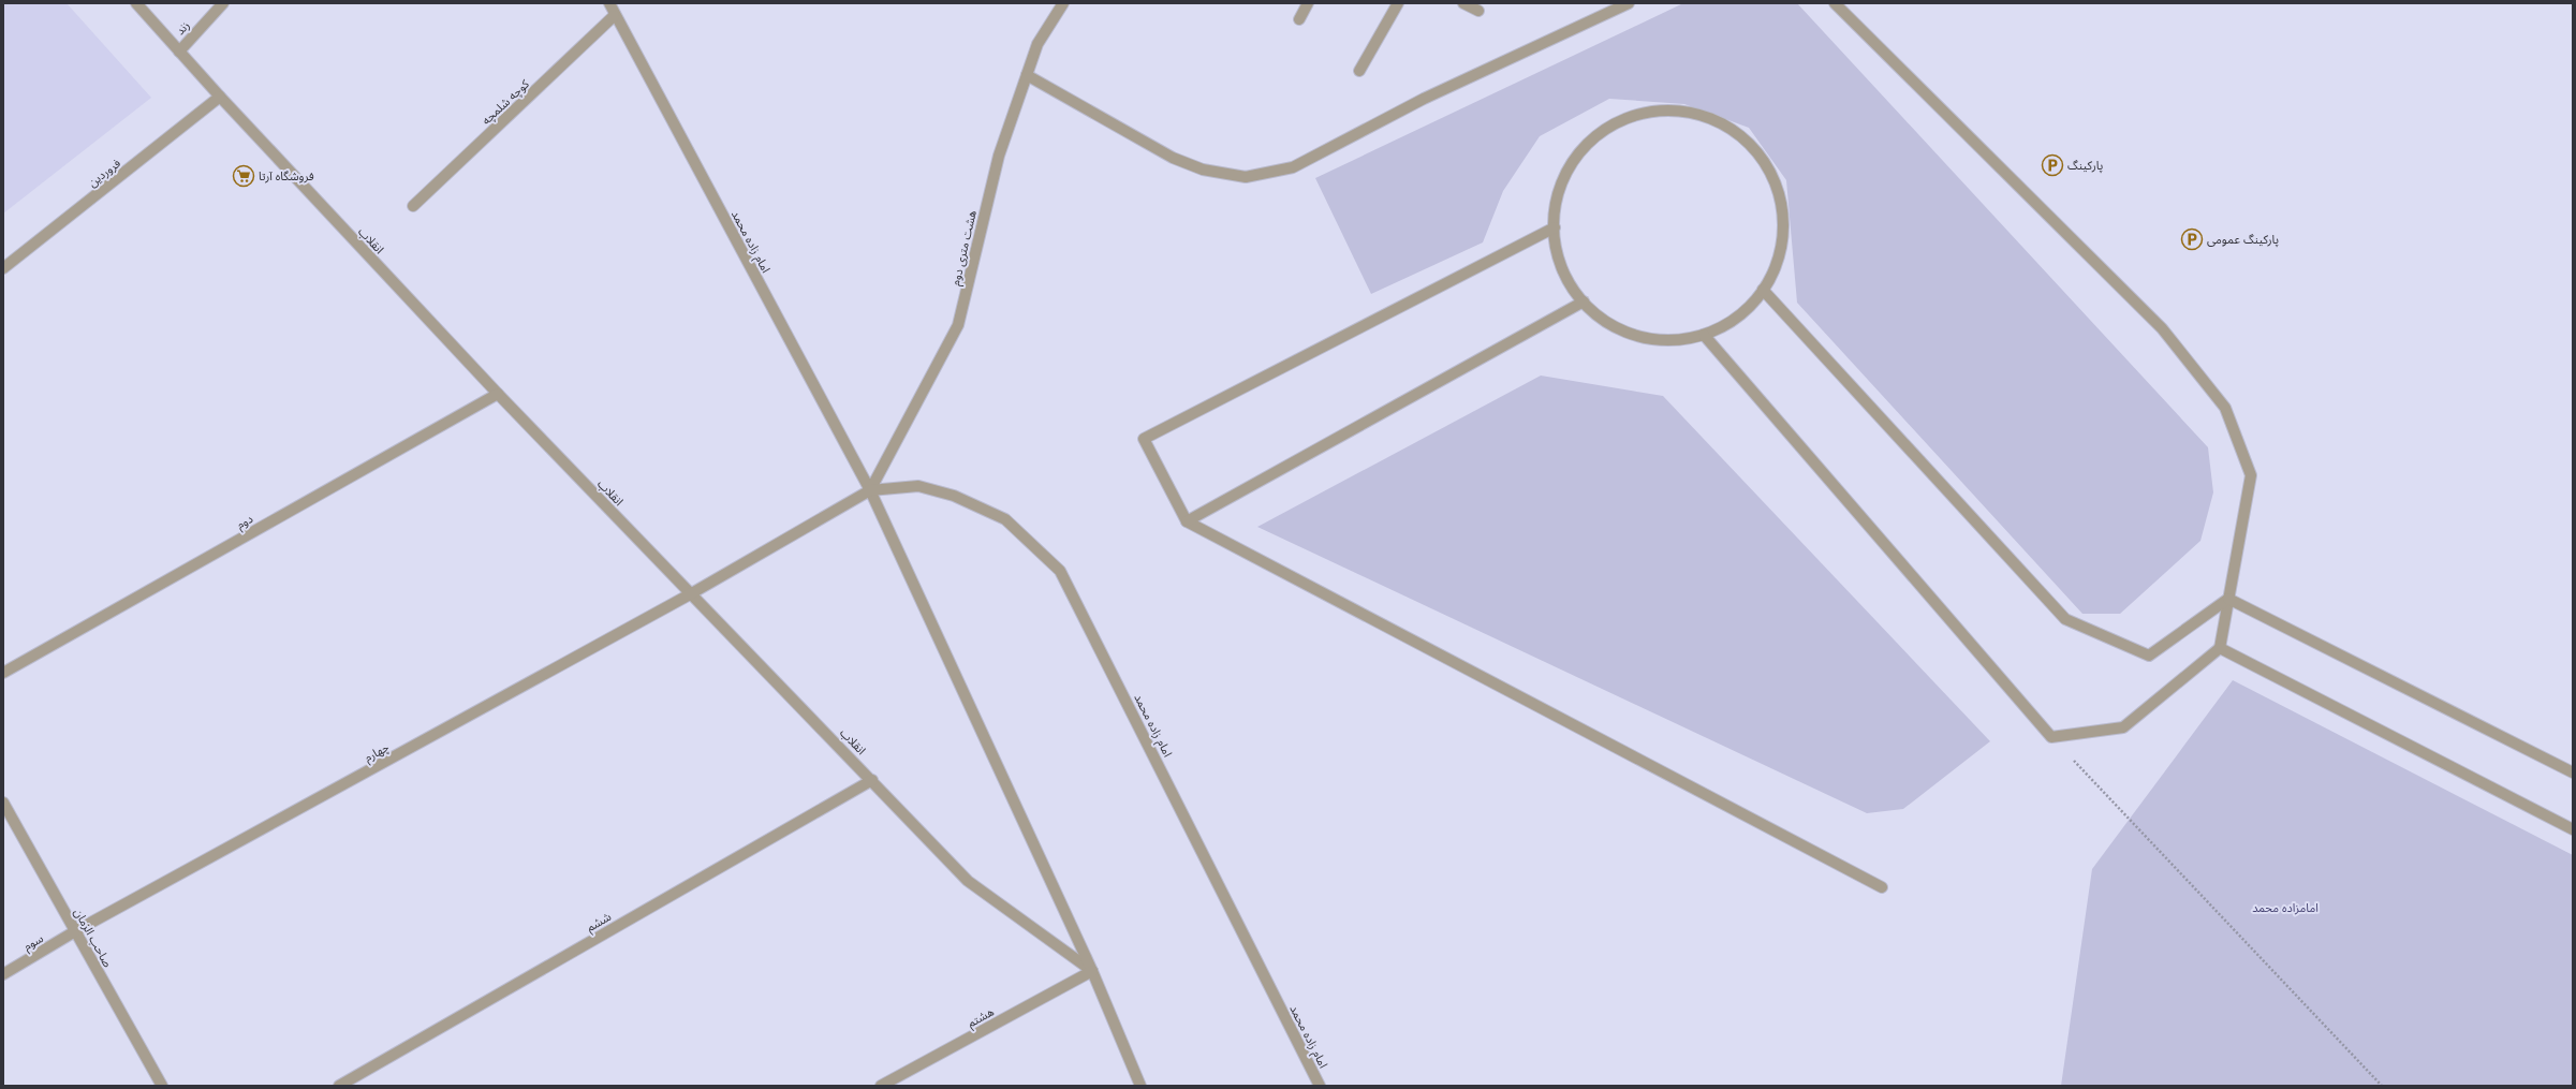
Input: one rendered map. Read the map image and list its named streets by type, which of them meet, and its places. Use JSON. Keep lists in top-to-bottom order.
{
  "streets": {
    "street": [
      "زند",
      "کوچه شلمچه",
      "فروردین",
      "انقلاب",
      "امام زاده محمد",
      "هشت متری دوم",
      "دوم",
      "چهارم",
      "ششم",
      "صاحب الزمان",
      "سوم",
      "هشتم"
    ]
  },
  "crossings": [
    ["زند", "انقلاب"],
    ["کوچه شلمچه", "امام زاده محمد"],
    ["فروردین", "انقلاب"],
    ["انقلاب", "امام زاده محمد"],
    ["انقلاب", "دوم"],
    ["انقلاب", "چهارم"],
    ["انقلاب", "ششم"],
    ["انقلاب", "هشتم"],
    ["امام زاده محمد", "هشت متری دوم"],
    ["امام زاده محمد", "چهارم"],
    ["امام زاده محمد", "هشتم"],
    ["هشت متری دوم", "چهارم"],
    ["چهارم", "صاحب الزمان"],
    ["چهارم", "سوم"],
    ["صاحب الزمان", "سوم"]
  ],
  "parks": ["امامزاده محمد"],
  "places": {
    "parking": ["پارکینگ", "پارکینگ عمومی"],
    "supermarket": ["فروشگاه آرتا"]
  }
}
